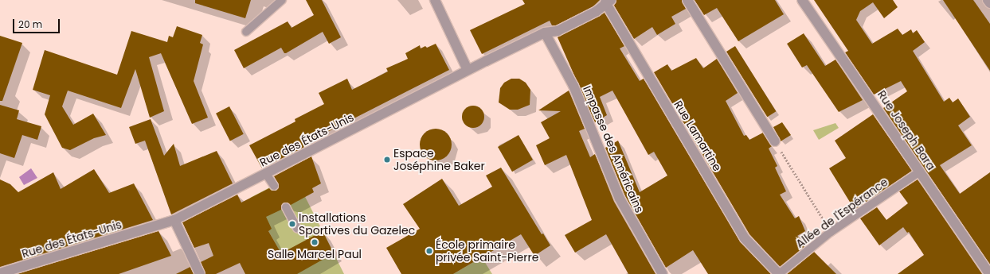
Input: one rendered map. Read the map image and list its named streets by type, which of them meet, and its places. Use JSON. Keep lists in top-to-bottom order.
{
  "streets": {
    "street": [
      "Rue Joseph Bara",
      "Rue Lamartine",
      "Rue des États-Unis",
      "Impasse des Américains"
    ],
    "lane": ["Allée de l'Espérance"]
  },
  "crossings": [
    ["Rue Joseph Bara", "Allée de l'Espérance"],
    ["Rue Lamartine", "Rue des États-Unis"],
    ["Rue Lamartine", "Allée de l'Espérance"],
    ["Rue des États-Unis", "Impasse des Américains"]
  ],
  "places": [
    "Espace Joséphine Baker",
    "Installations Sportives du Gazelec",
    "Salle Marcel Paul",
    "École primaire privée Saint-Pierre"
  ],
  "scale_bar": "20 m"
}
